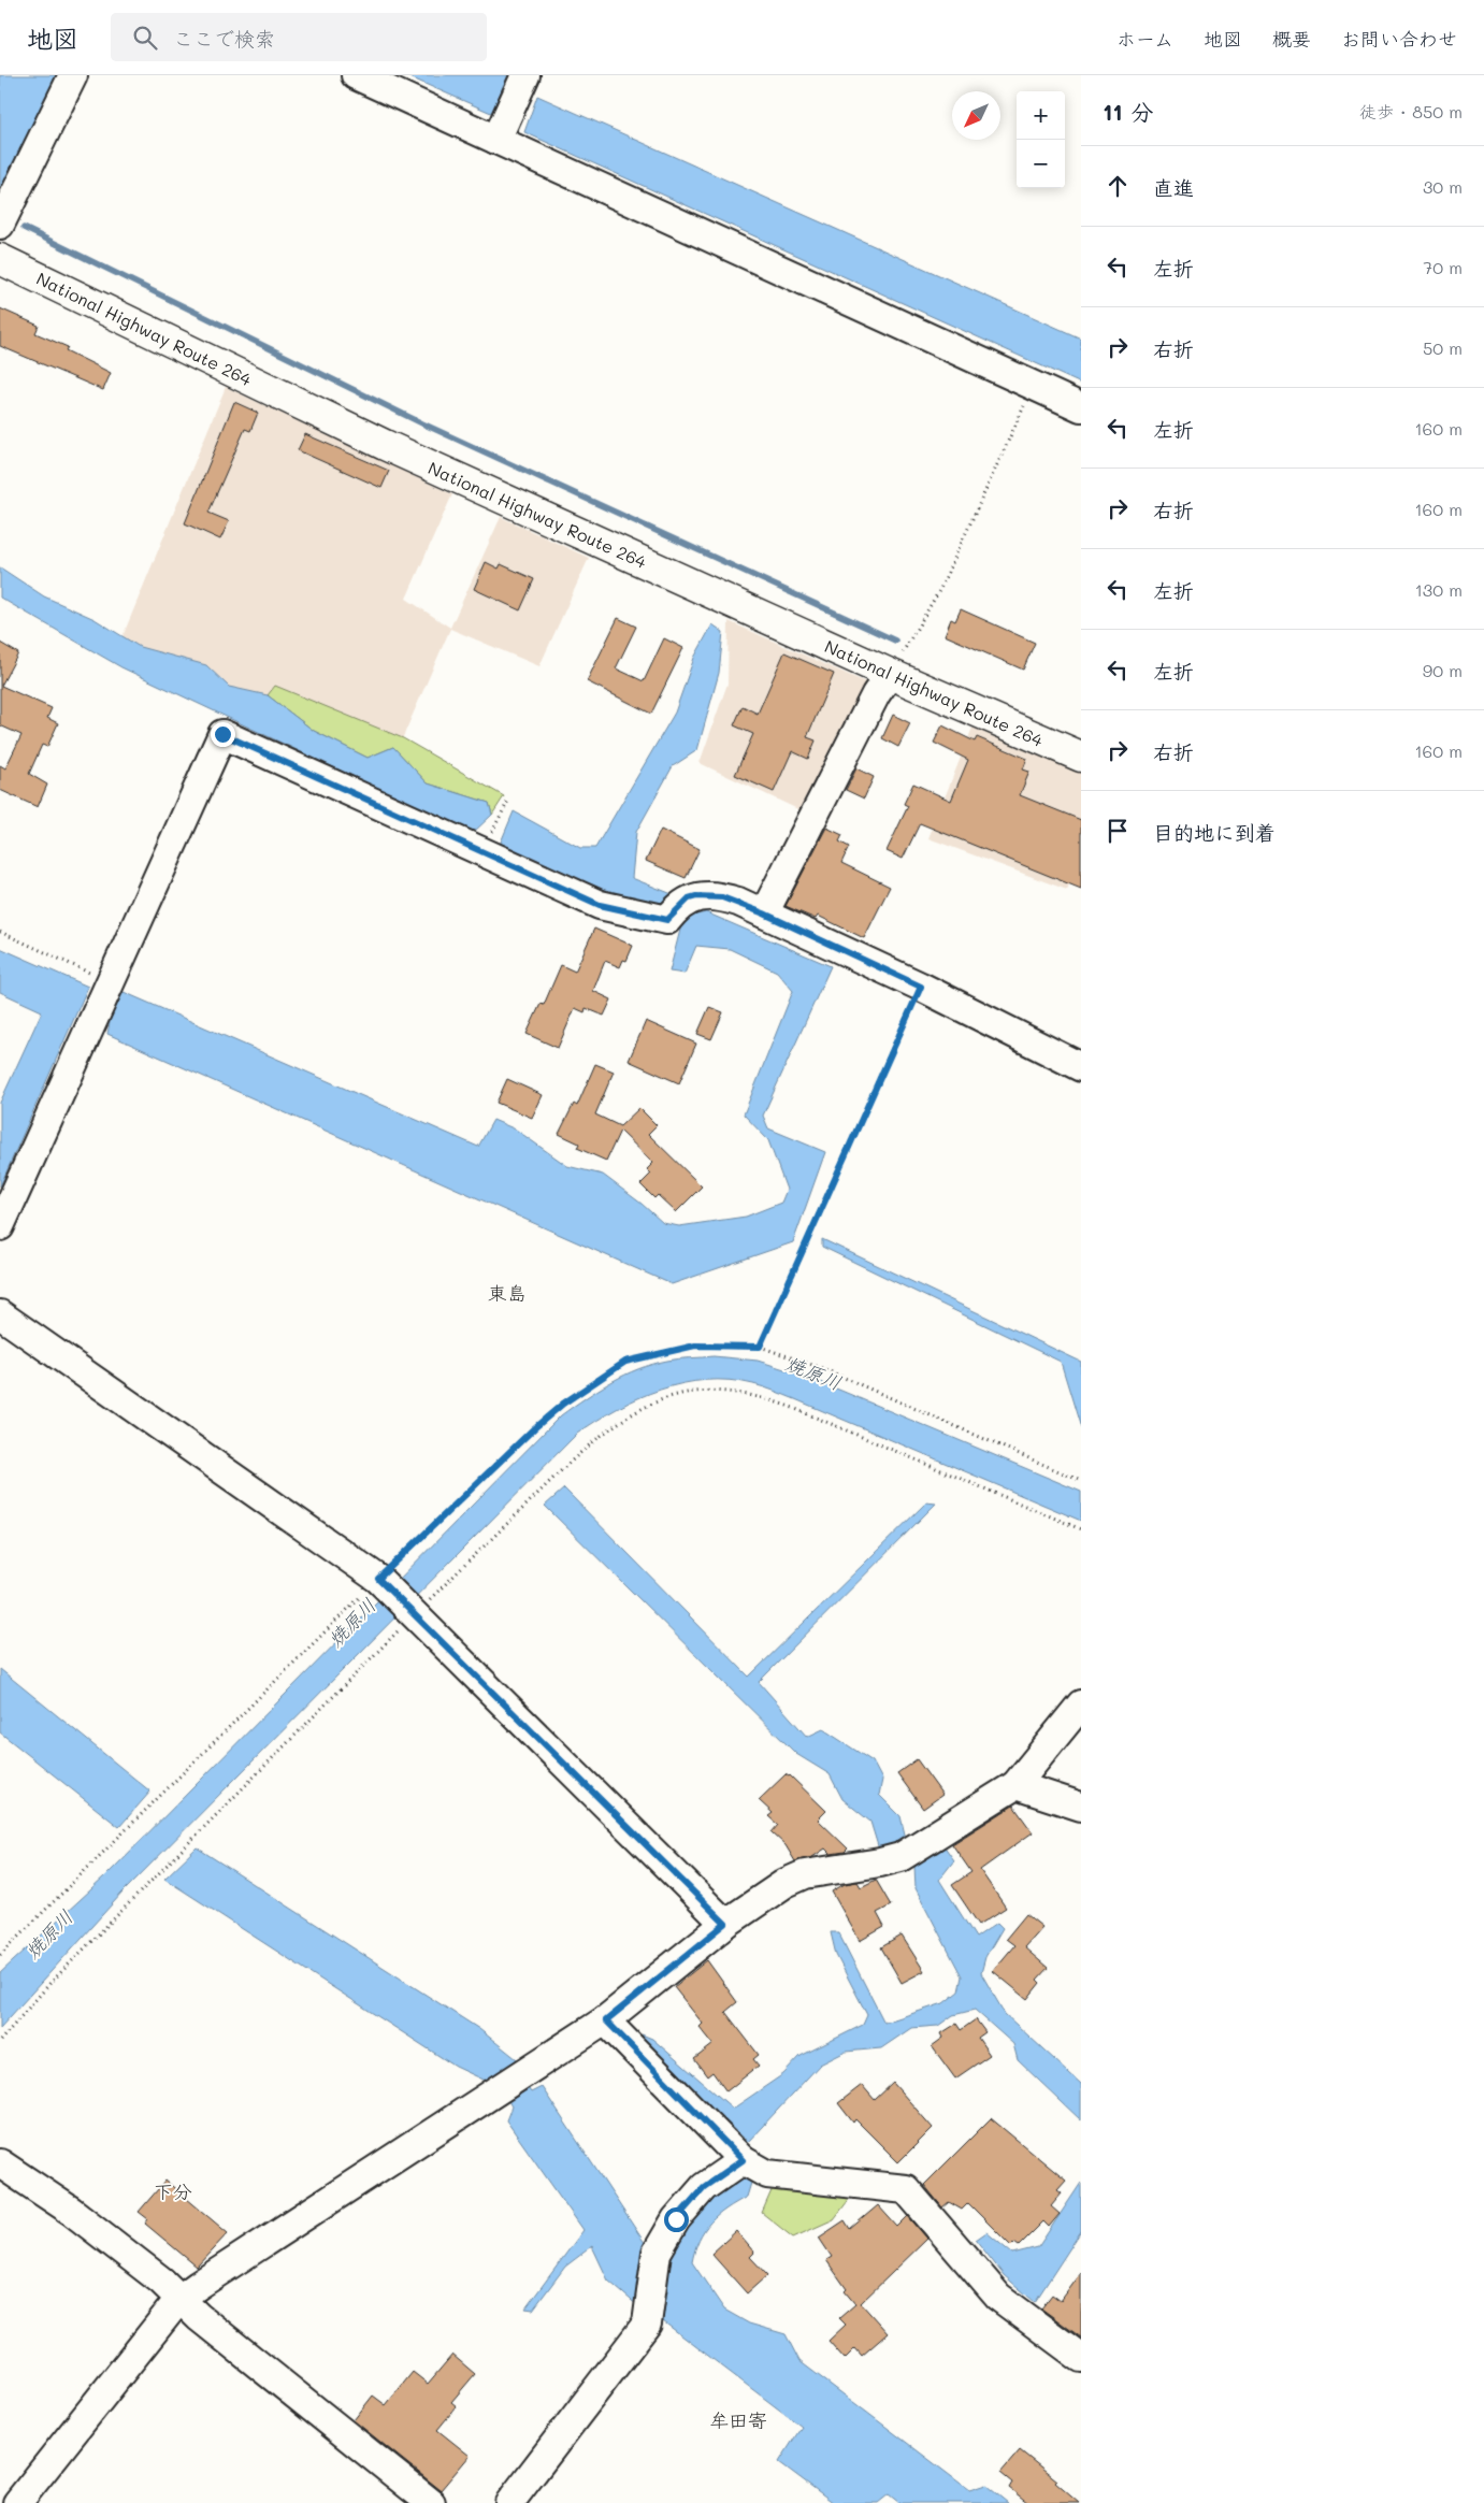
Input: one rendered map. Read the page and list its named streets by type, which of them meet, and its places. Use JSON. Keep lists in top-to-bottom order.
{
  "streets": {
    "highway": ["National Highway Route 264"]
  },
  "districts": ["東島", "下分", "牟田寄"],
  "water": ["焼原川"],
  "north": "bottom left",
  "page": {
    "header": "地図",
    "search": "ここで検索",
    "nav": [
      "ホーム",
      "地図",
      "概要",
      "お問い合わせ"
    ],
    "heading": ["11 分", "徒歩 · 850 m"],
    "map_buttons": ["+", "−"],
    "list": [
      ["直進", "30 m"],
      ["左折", "70 m"],
      ["右折", "50 m"],
      ["左折", "160 m"],
      ["右折", "160 m"],
      ["左折", "130 m"],
      ["左折", "90 m"],
      ["右折", "160 m"],
      "目的地に到着"
    ]
  }
}
